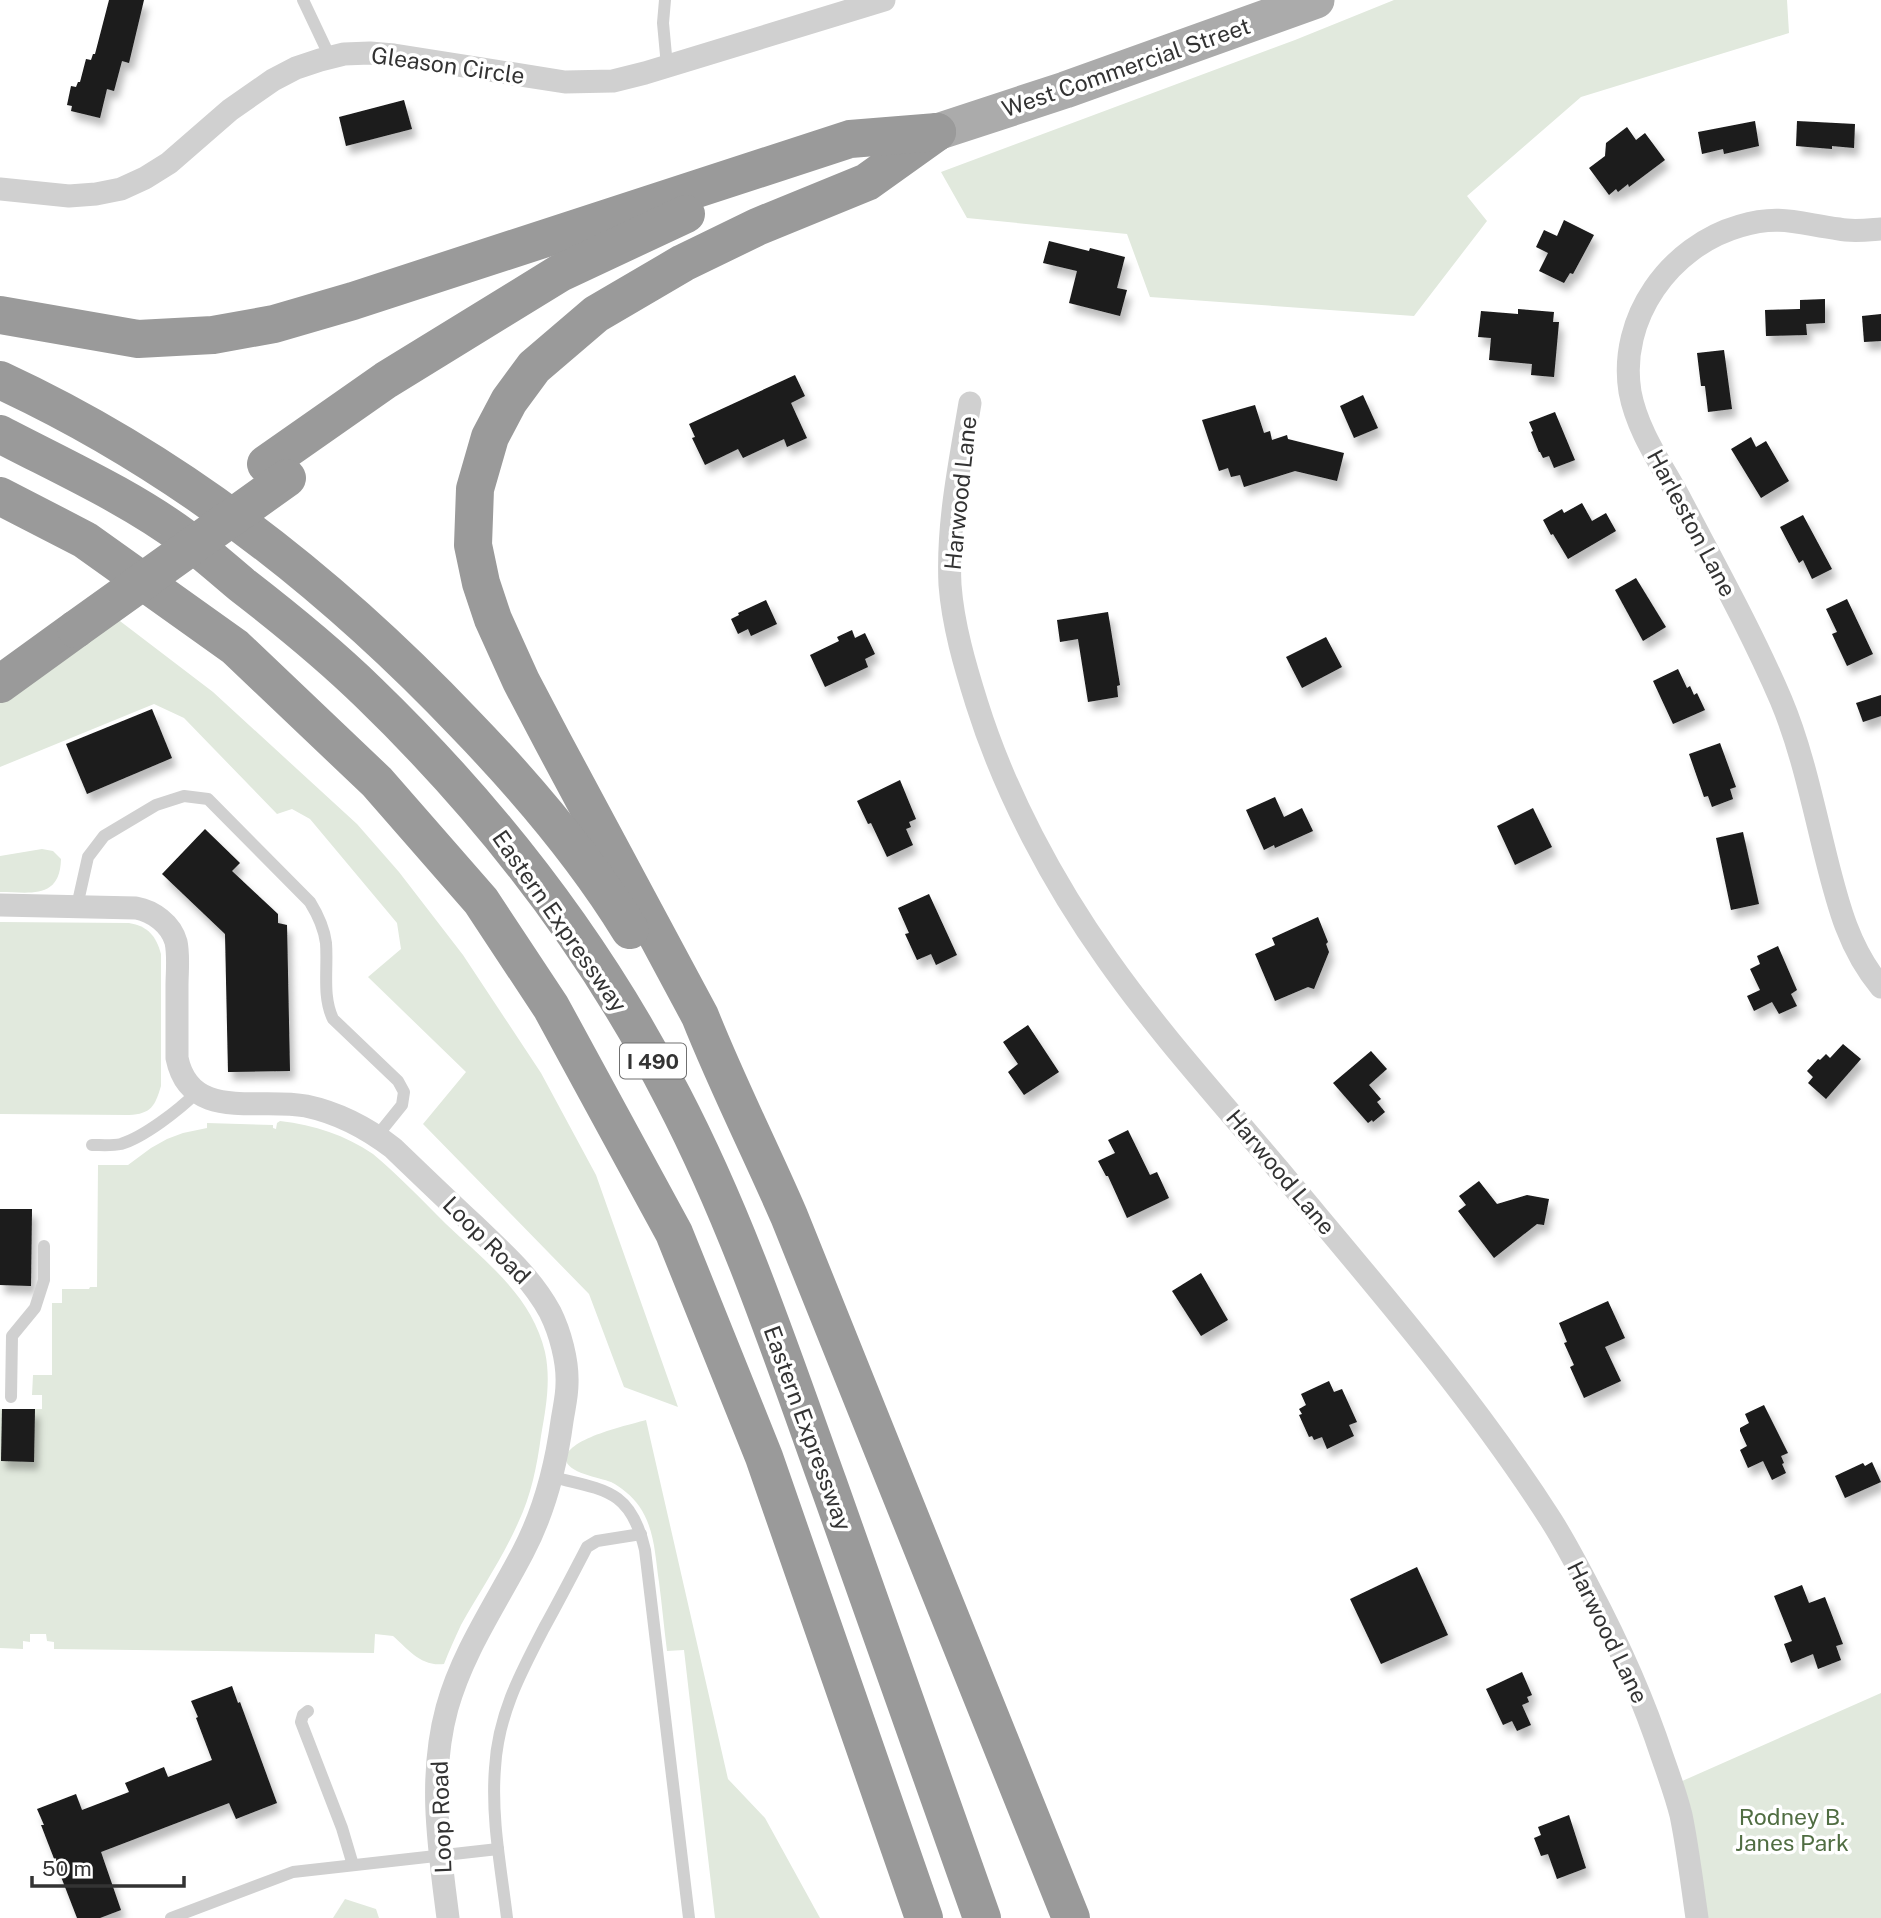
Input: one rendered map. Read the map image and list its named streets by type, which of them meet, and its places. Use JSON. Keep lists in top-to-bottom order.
{
  "streets": {
    "highway": ["Eastern Expressway", "I 490"],
    "main road": ["West Commercial Street"],
    "street": [
      "Gleason Circle",
      "Harwood Lane",
      "Harleston Lane",
      "Loop Road"
    ]
  },
  "parks": ["Rodney B. Janes Park"],
  "scale_bar": "50 m"
}
